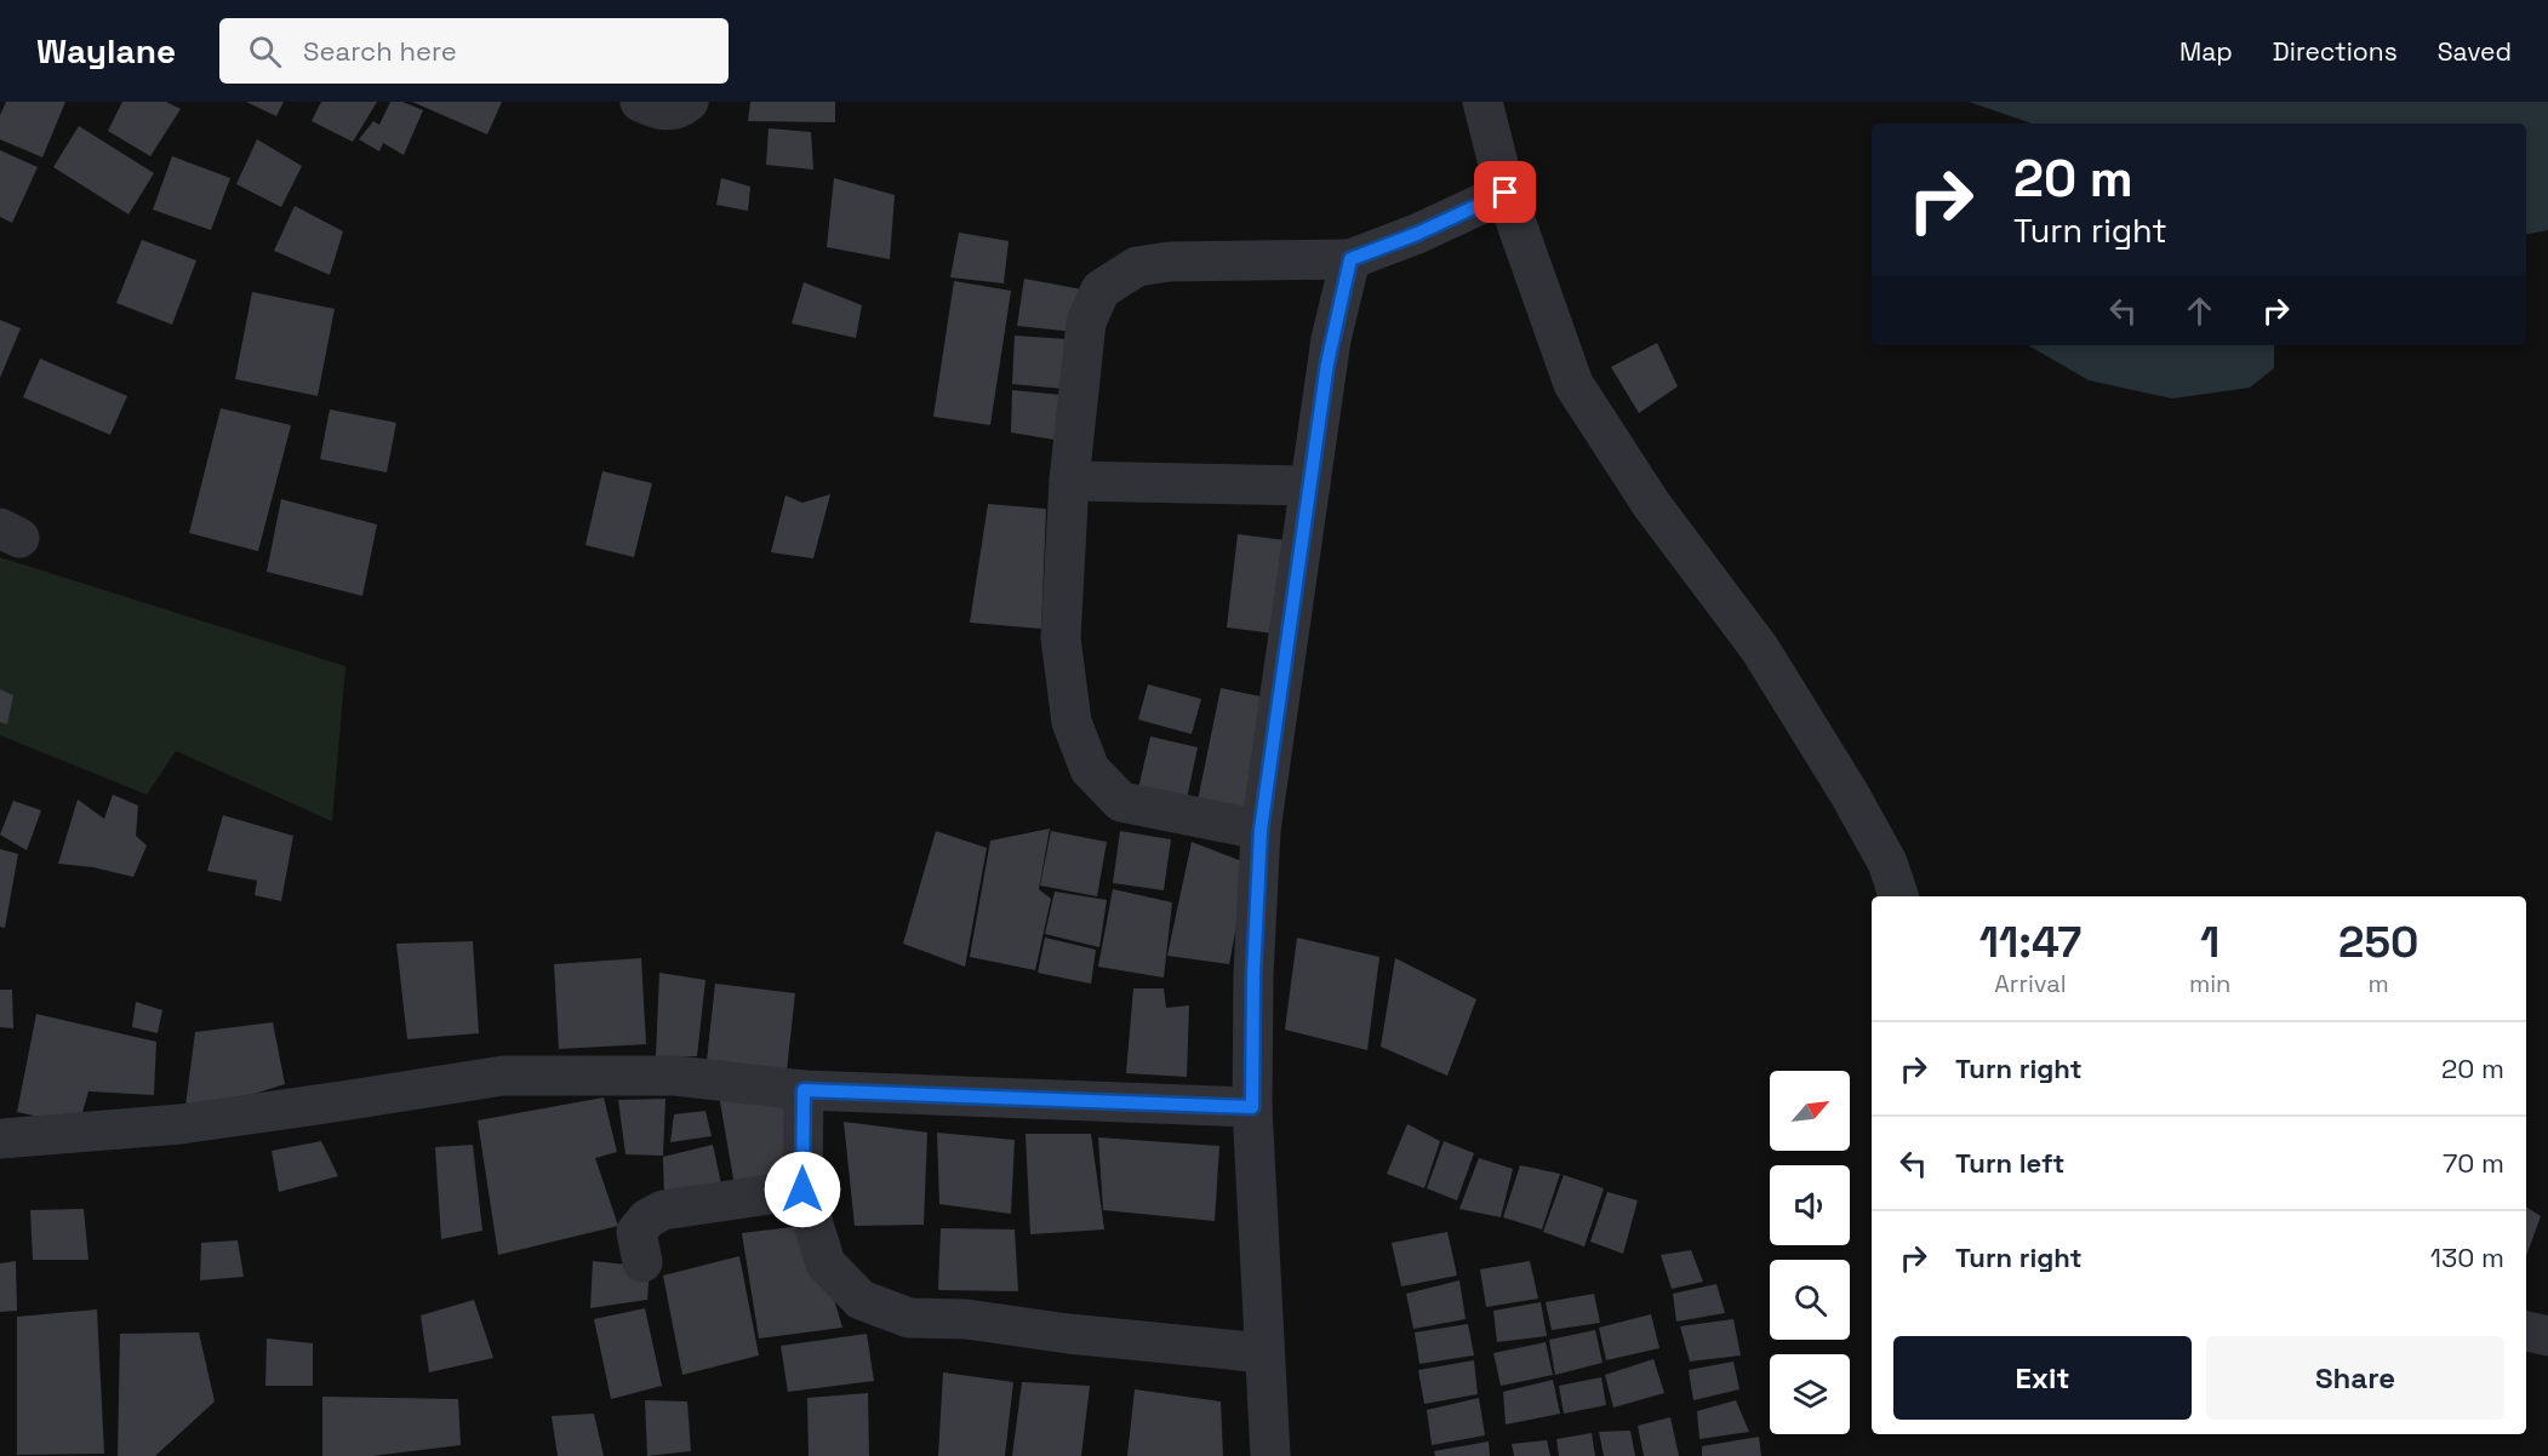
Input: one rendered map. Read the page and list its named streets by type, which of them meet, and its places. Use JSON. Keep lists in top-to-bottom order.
{
  "north": "top right",
  "page": {
    "header": "Waylane",
    "search": "Search here",
    "nav": ["Map", "Directions", "Saved"],
    "turn": ["20 m", "Turn right"],
    "eta": [
      "11:47",
      "Arrival",
      "1",
      "min",
      "250",
      "m"
    ],
    "list": [
      {
        "name": "Turn right",
        "value": "20 m"
      },
      {
        "name": "Turn left",
        "value": "70 m"
      },
      {
        "name": "Turn right",
        "value": "130 m"
      }
    ],
    "buttons": ["Exit", "Share"]
  }
}
